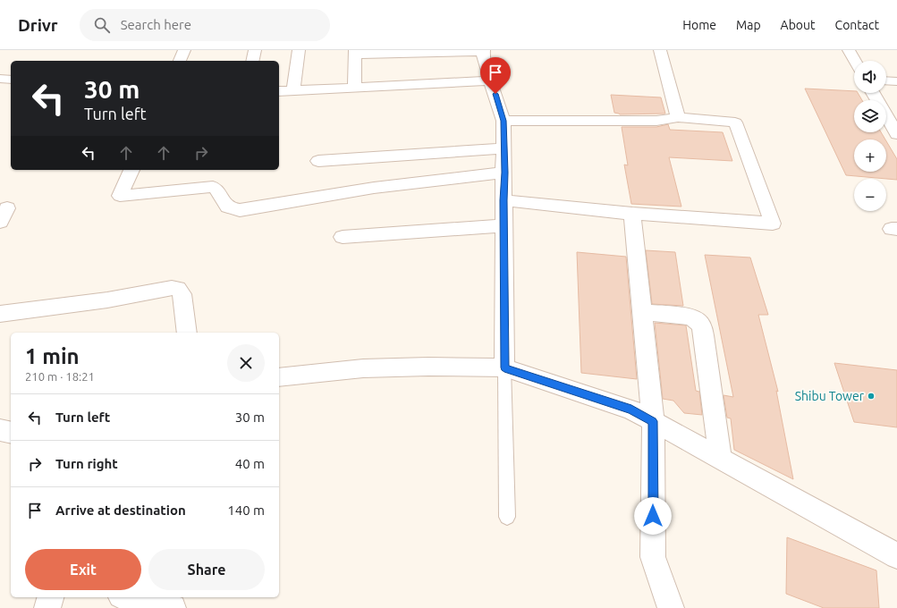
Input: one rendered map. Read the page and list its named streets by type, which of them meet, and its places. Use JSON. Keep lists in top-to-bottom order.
{
  "places": ["Shibu Tower"],
  "page": {
    "header": "Drivr",
    "search": "Search here",
    "nav": [
      "Home",
      "Map",
      "About",
      "Contact"
    ],
    "map_buttons": ["+", "−"],
    "turn": ["30 m", "Turn left"],
    "heading": ["1 min", "210 m · 18:21"],
    "list": [
      {
        "name": "Turn left",
        "value": "30 m"
      },
      {
        "name": "Turn right",
        "value": "40 m"
      },
      {
        "name": "Arrive at destination",
        "value": "140 m"
      }
    ],
    "buttons": ["Exit", "Share"]
  }
}
